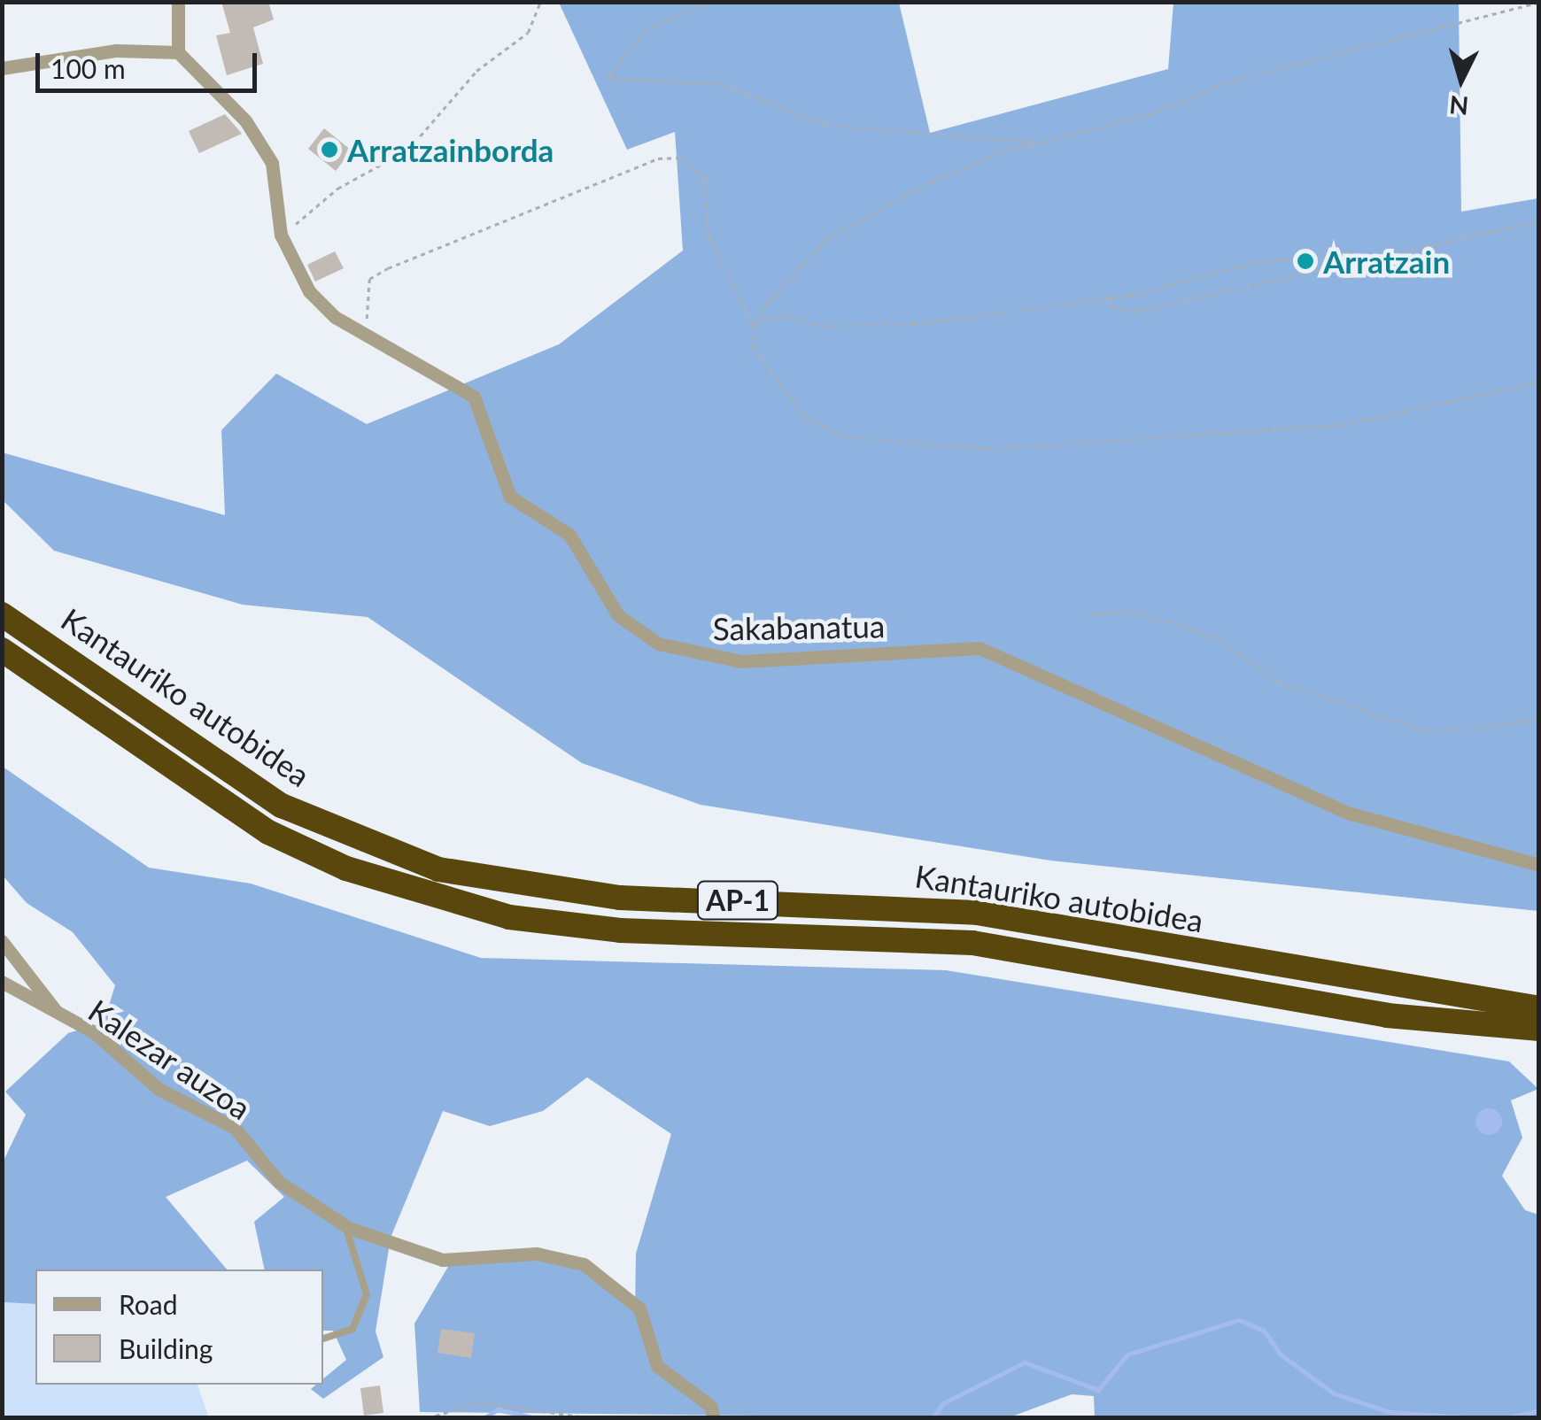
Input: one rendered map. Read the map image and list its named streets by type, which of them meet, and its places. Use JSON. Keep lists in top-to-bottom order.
{
  "streets": {
    "highway": ["Kantauriko autobidea", "AP-1"],
    "street": ["Sakabanatua", "Kalezar auzoa"]
  },
  "places": ["Arratzainborda", "Arratzain"],
  "legend": ["Road", "Building"],
  "scale_bar": "100 m",
  "north": "bottom"
}
